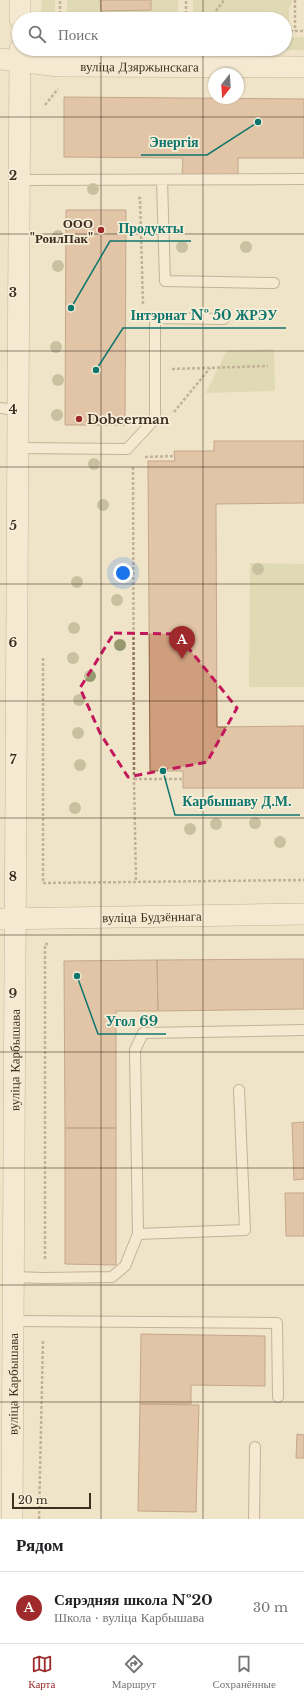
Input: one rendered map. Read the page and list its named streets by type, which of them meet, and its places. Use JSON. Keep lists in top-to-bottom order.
{
  "streets": {
    "street": ["вуліца Дзяржынскага", "вуліца Будзённага", "вуліца Карбышава"]
  },
  "crossings": [
    ["вуліца Дзяржынскага", "вуліца Карбышава"],
    ["вуліца Будзённага", "вуліца Карбышава"]
  ],
  "places": [
    "Энергія",
    "ООО \"РоилПак\"",
    "Продукты",
    "Інтэрнат № 50 ЖРЭУ",
    "Dobeerman",
    "Карбышаву Д.М.",
    "Угол 69"
  ],
  "scale_bar": "20 m",
  "north": "bottom",
  "page": {
    "search": "Поиск",
    "pins": "A",
    "scale": "20 m",
    "heading": "Рядом",
    "list": [
      {
        "mark": "A",
        "name": "Сярэдняя школа №20",
        "note": "Школа · вуліца Карбышава",
        "value": "30 m"
      }
    ],
    "nav": ["Карта", "Маршрут", "Сохранённые"]
  },
  "grid": {
    "rows": [
      "2",
      "3",
      "4",
      "5",
      "6",
      "7",
      "8",
      "9"
    ]
  }
}
